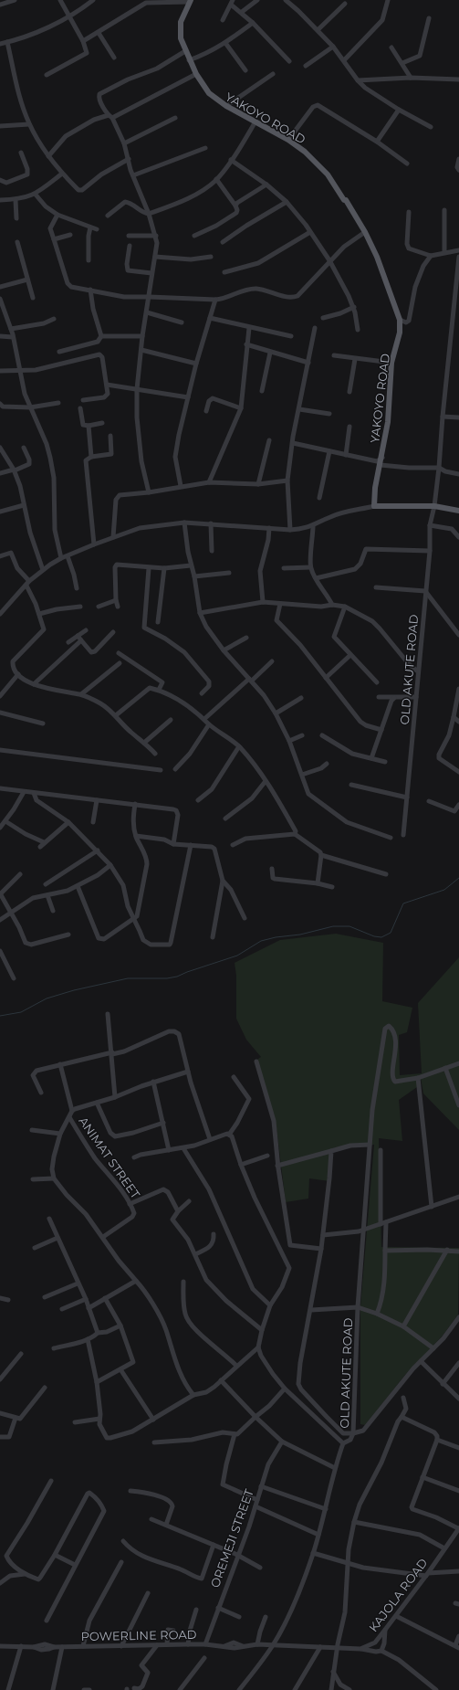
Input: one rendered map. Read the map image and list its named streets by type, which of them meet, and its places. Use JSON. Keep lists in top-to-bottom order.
{
  "streets": {
    "main road": ["YAKOYO ROAD"],
    "street": [
      "OLD AKUTE ROAD",
      "ANIMAT STREET",
      "OREMEJI STREET",
      "KAJOLA ROAD",
      "POWERLINE ROAD"
    ]
  },
  "crossings": [
    ["OLD AKUTE ROAD", "KAJOLA ROAD"],
    ["OLD AKUTE ROAD", "POWERLINE ROAD"],
    ["OREMEJI STREET", "POWERLINE ROAD"],
    ["KAJOLA ROAD", "POWERLINE ROAD"]
  ]
}
